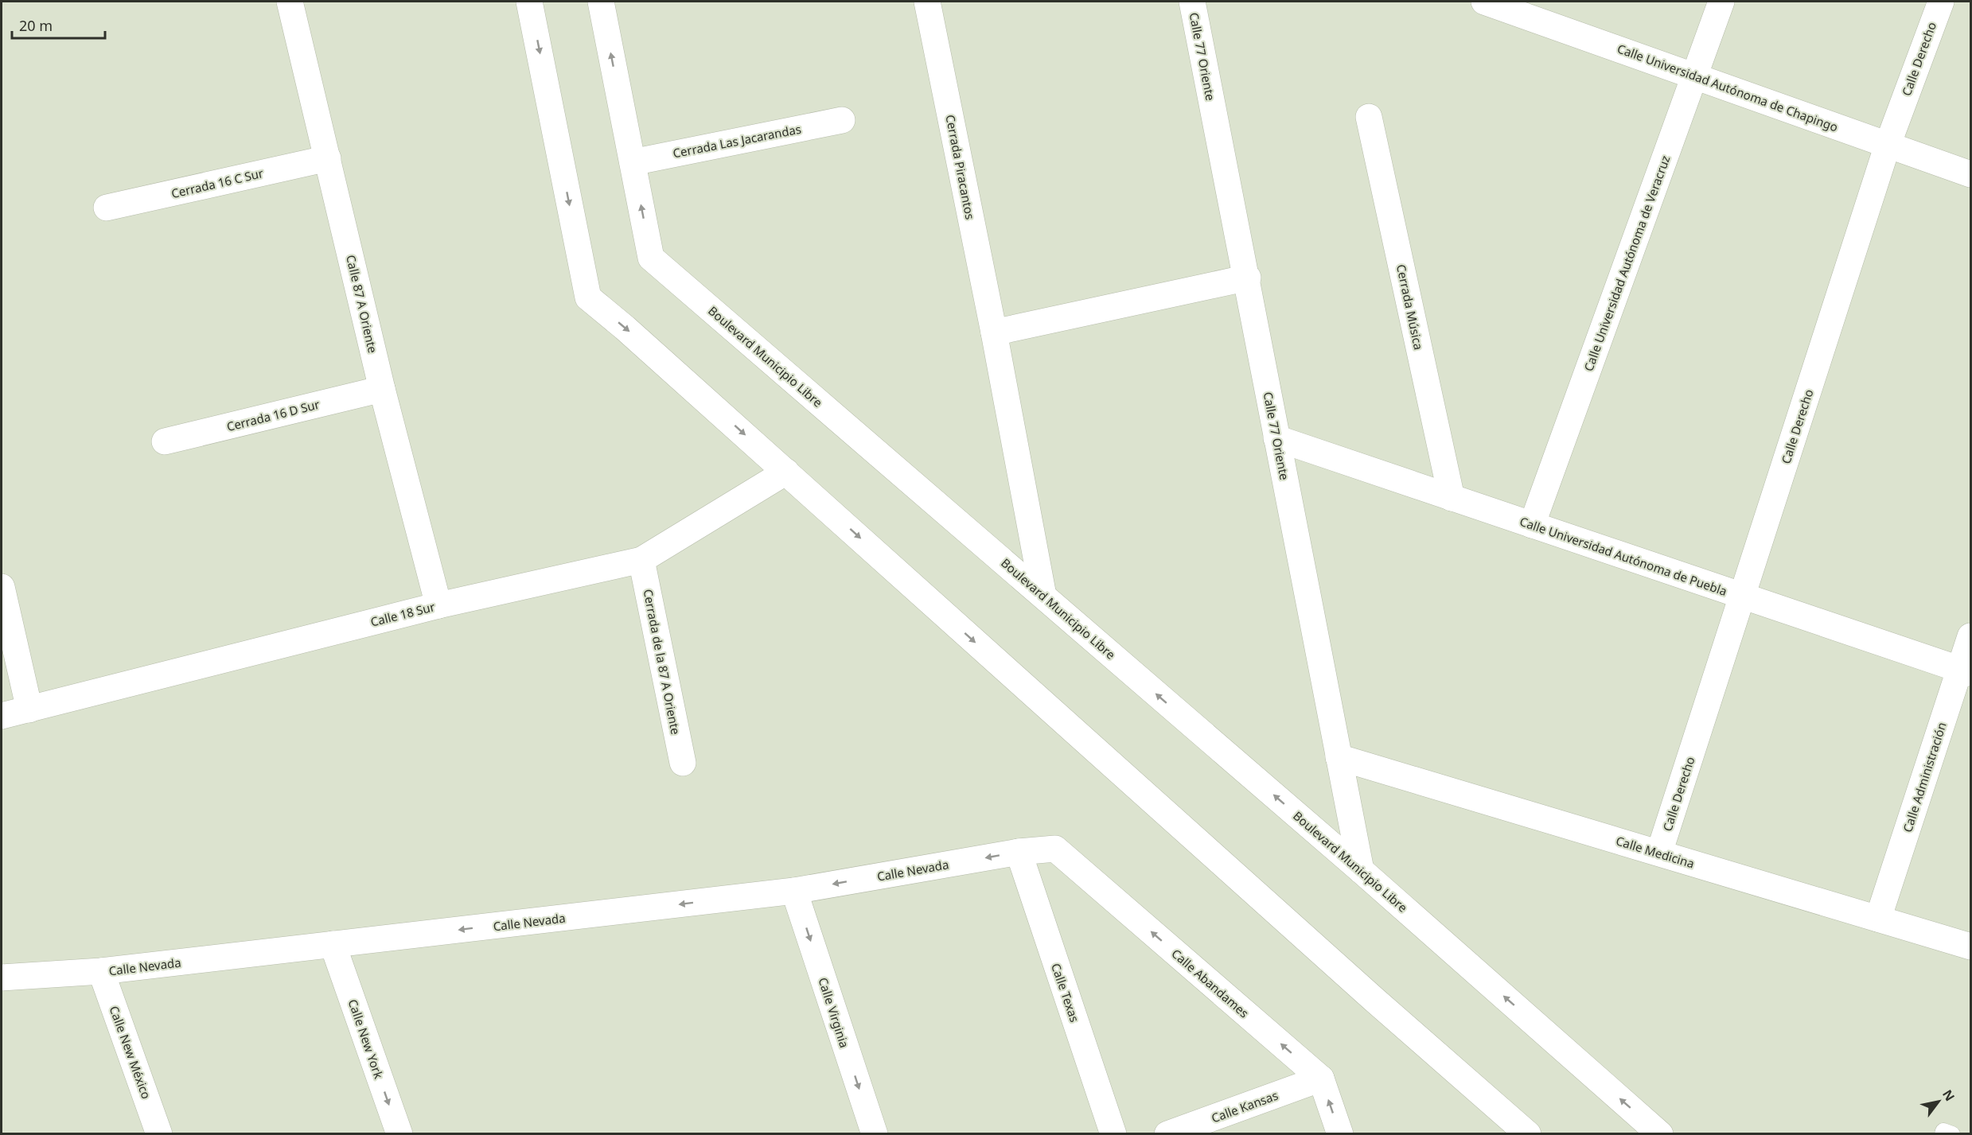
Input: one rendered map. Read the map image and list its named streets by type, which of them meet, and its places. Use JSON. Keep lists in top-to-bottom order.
{
  "streets": {
    "street": [
      "Calle 77 Oriente",
      "Calle Derecho",
      "Calle Universidad Autónoma de Chapingo",
      "Cerrada Las Jacarandas",
      "Cerrada Piracantos",
      "Cerrada 16 C Sur",
      "Calle Universidad Autónoma de Veracruz",
      "Calle 87 A Oriente",
      "Cerrada Música",
      "Boulevard Municipio Libre",
      "Cerrada 16 D Sur",
      "Calle Universidad Autónoma de Puebla",
      "Calle 18 Sur",
      "Cerrada de la 87 A Oriente",
      "Calle Administración",
      "Calle Medicina",
      "Calle Nevada",
      "Calle Abandames",
      "Calle Texas",
      "Calle Virginia",
      "Calle New York",
      "Calle New México",
      "Calle Kansas"
    ]
  },
  "crossings": [
    ["Calle 77 Oriente", "Boulevard Municipio Libre"],
    ["Calle 77 Oriente", "Calle Universidad Autónoma de Puebla"],
    ["Calle 77 Oriente", "Calle Medicina"],
    ["Calle Derecho", "Calle Universidad Autónoma de Chapingo"],
    ["Calle Derecho", "Calle Universidad Autónoma de Puebla"],
    ["Calle Derecho", "Calle Medicina"],
    ["Calle Universidad Autónoma de Chapingo", "Calle Universidad Autónoma de Veracruz"],
    ["Cerrada Las Jacarandas", "Boulevard Municipio Libre"],
    ["Cerrada Piracantos", "Boulevard Municipio Libre"],
    ["Cerrada 16 C Sur", "Calle 87 A Oriente"],
    ["Calle Universidad Autónoma de Veracruz", "Calle Universidad Autónoma de Puebla"],
    ["Calle 87 A Oriente", "Cerrada 16 D Sur"],
    ["Calle 87 A Oriente", "Calle 18 Sur"],
    ["Cerrada Música", "Calle Universidad Autónoma de Puebla"],
    ["Calle Universidad Autónoma de Puebla", "Calle Administración"],
    ["Calle 18 Sur", "Cerrada de la 87 A Oriente"],
    ["Calle Administración", "Calle Medicina"],
    ["Calle Nevada", "Calle Abandames"],
    ["Calle Nevada", "Calle Texas"],
    ["Calle Nevada", "Calle Virginia"],
    ["Calle Nevada", "Calle New York"],
    ["Calle Nevada", "Calle New México"],
    ["Calle Abandames", "Calle Kansas"]
  ],
  "one_way": ["Calle Nevada", "Calle Virginia", "Calle New York"],
  "scale_bar": "20 m",
  "north": "top right"
}
